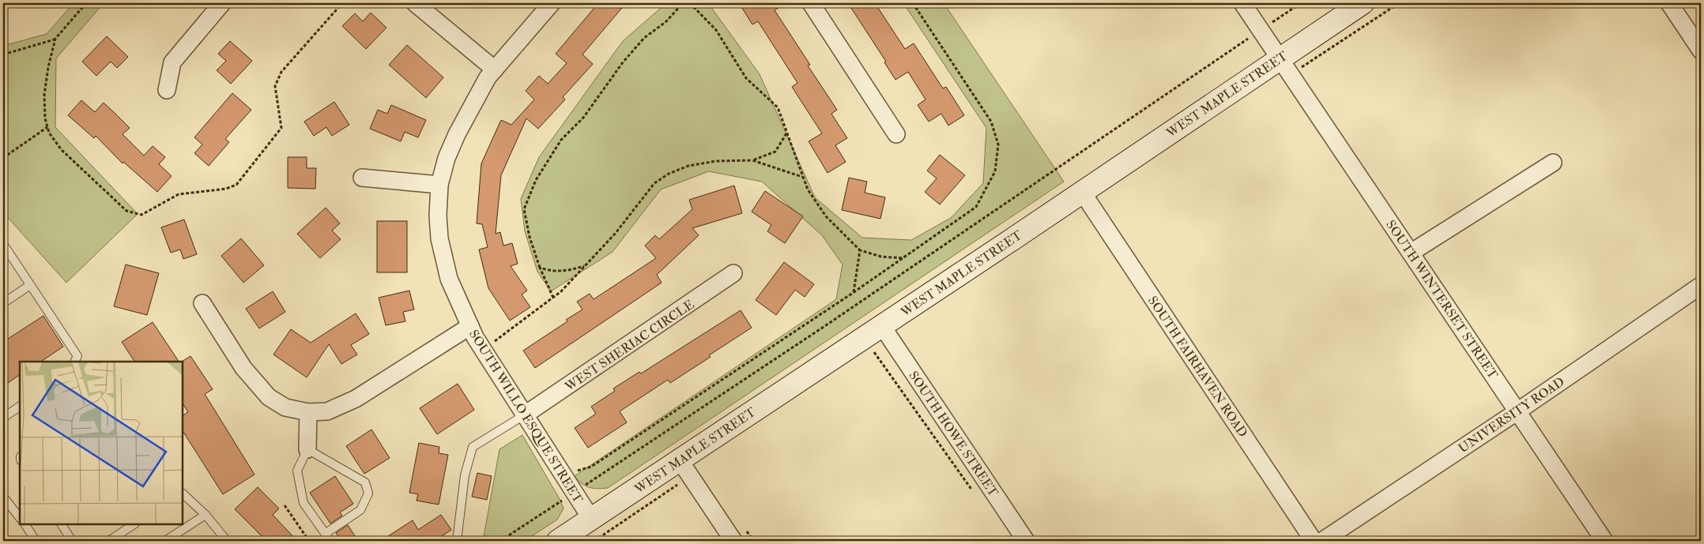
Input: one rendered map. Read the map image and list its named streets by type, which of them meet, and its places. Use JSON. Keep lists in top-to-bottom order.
{
  "streets": {
    "main road": ["WEST MAPLE STREET"],
    "street": [
      "SOUTH WINTERSET STREET",
      "WEST SHERIAC CIRCLE",
      "SOUTH FAIRHAVEN ROAD",
      "UNIVERSITY ROAD",
      "SOUTH WILLO ESQUE STREET",
      "SOUTH HOWE STREET"
    ]
  },
  "crossings": [
    ["WEST MAPLE STREET", "SOUTH WINTERSET STREET"],
    ["WEST MAPLE STREET", "SOUTH FAIRHAVEN ROAD"],
    ["WEST MAPLE STREET", "SOUTH WILLO ESQUE STREET"],
    ["WEST MAPLE STREET", "SOUTH HOWE STREET"],
    ["SOUTH WINTERSET STREET", "UNIVERSITY ROAD"],
    ["WEST SHERIAC CIRCLE", "SOUTH WILLO ESQUE STREET"]
  ]
}
